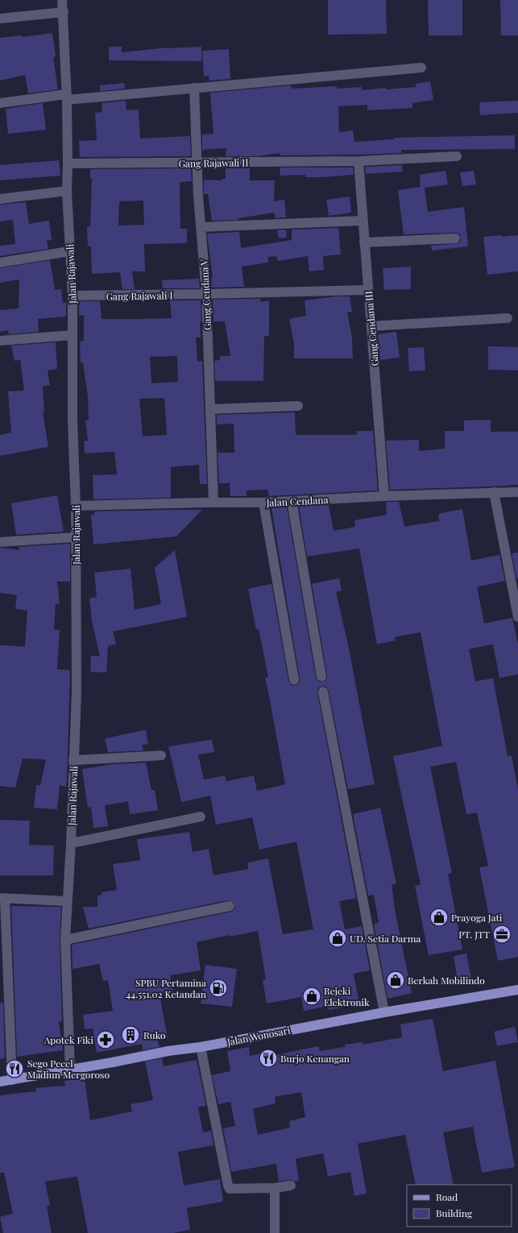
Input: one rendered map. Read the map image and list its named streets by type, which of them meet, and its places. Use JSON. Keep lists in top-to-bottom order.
{
  "streets": {
    "main road": ["Jalan Wonosari"],
    "street": [
      "Gang Rajawali II",
      "Jalan Rajawali",
      "Gang Cendana V",
      "Gang Rajawali I",
      "Gang Cendana III",
      "Jalan Cendana"
    ]
  },
  "crossings": [
    ["Gang Rajawali II", "Jalan Rajawali"],
    ["Gang Rajawali II", "Gang Cendana V"],
    ["Gang Rajawali II", "Gang Cendana III"],
    ["Jalan Rajawali", "Gang Rajawali I"],
    ["Jalan Rajawali", "Jalan Cendana"],
    ["Jalan Rajawali", "Jalan Wonosari"],
    ["Gang Cendana V", "Gang Rajawali I"],
    ["Gang Cendana V", "Jalan Cendana"],
    ["Gang Rajawali I", "Gang Cendana III"],
    ["Gang Cendana III", "Jalan Cendana"]
  ],
  "places": {
    "shop": [
      "Prayoga Jati",
      "UD. Setia Darma",
      "Berkah Mobilindo",
      "Rejeki Elektronik"
    ],
    "office": ["PT. JTT"],
    "fuel station": ["SPBU Pertamina 44.551.02 Ketandan"],
    "building": ["Ruko"],
    "pharmacy": ["Apotek Fiki"],
    "restaurant": ["Burjo Kenangan", "Sego Pecel Madiun Mergoroso"]
  },
  "legend": ["Road", "Building"]
}
